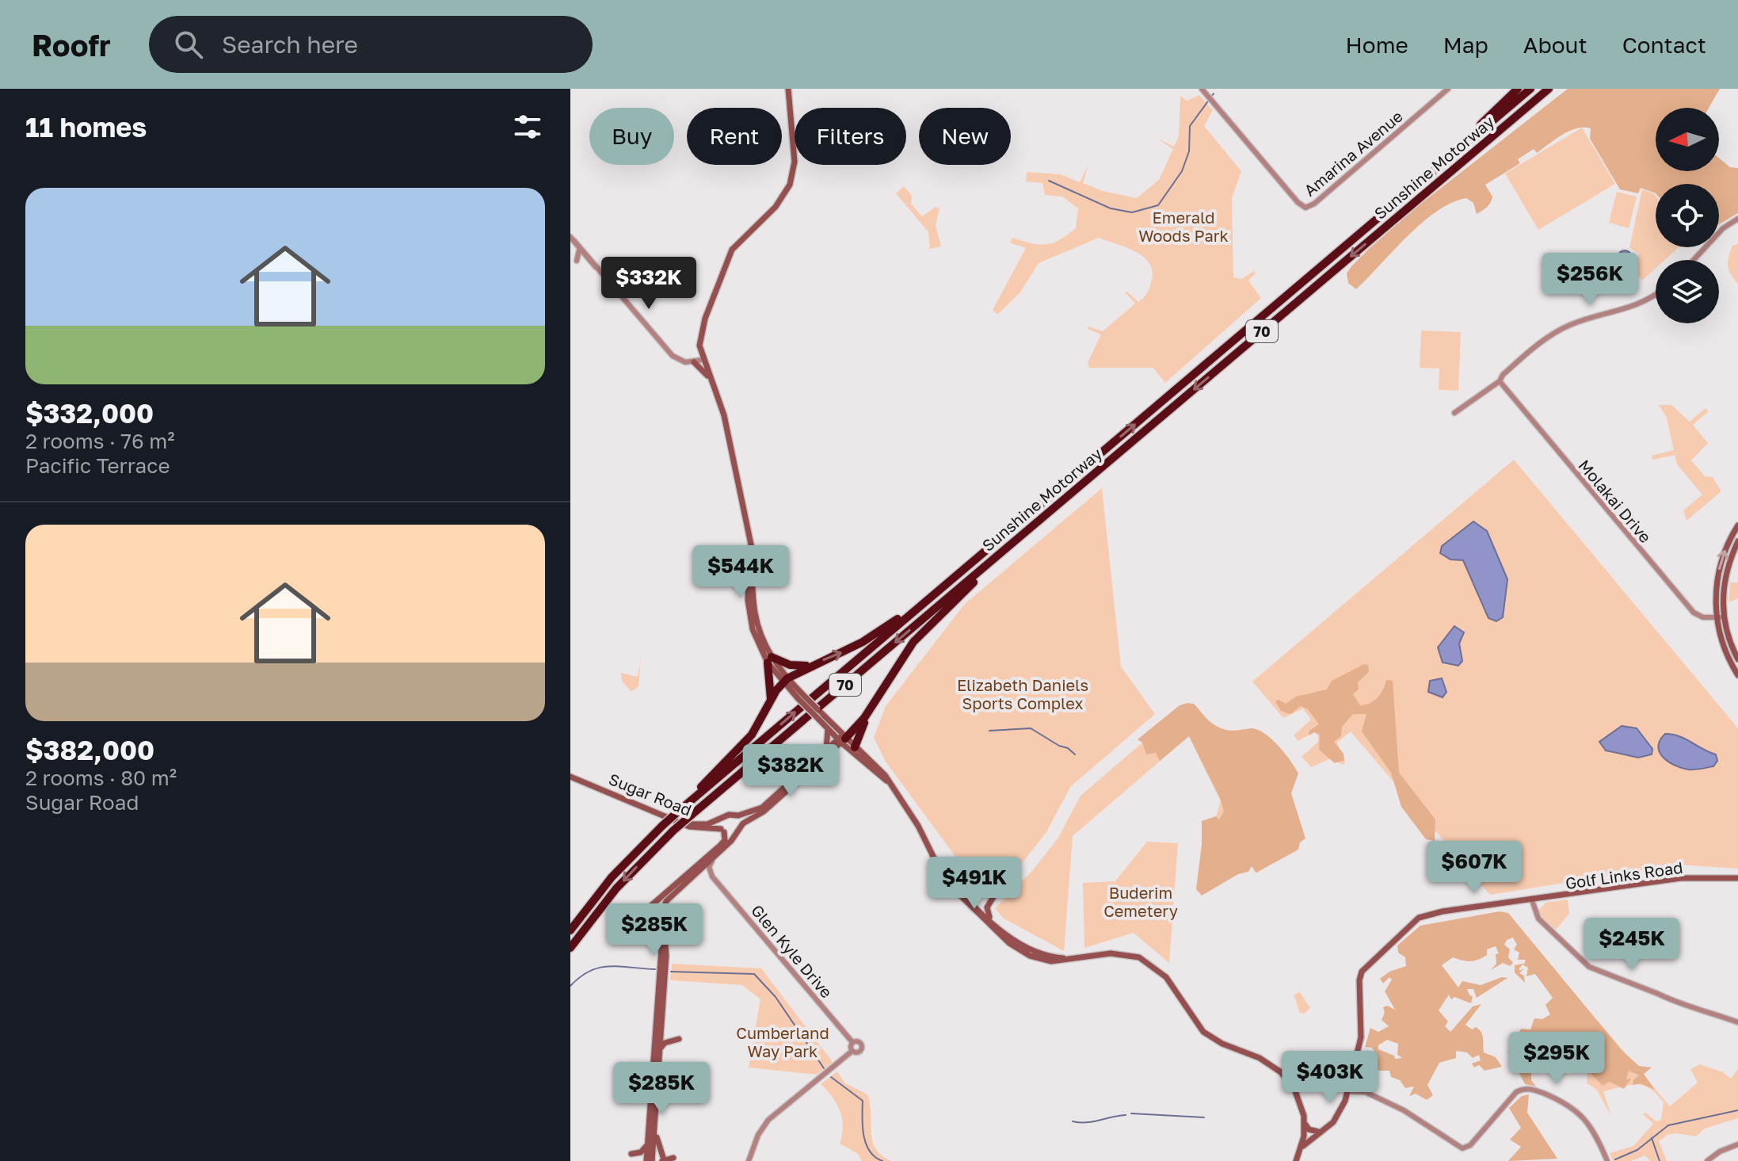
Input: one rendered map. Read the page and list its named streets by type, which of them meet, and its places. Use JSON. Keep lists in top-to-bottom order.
{
  "streets": {
    "highway": ["Sunshine Motorway", "70"],
    "main road": ["Sugar Road", "Golf Links Road"],
    "street": ["Amarina Avenue", "Molakai Drive", "Glen Kyle Drive"]
  },
  "crossings": [
    ["Sunshine Motorway", "70"],
    ["Sunshine Motorway", "Sugar Road"]
  ],
  "parks": [
    "Emerald Woods Park",
    "Elizabeth Daniels Sports Complex",
    "Buderim Cemetery",
    "Cumberland Way Park"
  ],
  "north": "left",
  "page": {
    "header": "Roofr",
    "search": "Search here",
    "nav": [
      "Home",
      "Map",
      "About",
      "Contact"
    ],
    "heading": "11 homes",
    "chip": [
      "Buy",
      "Rent",
      "Filters",
      "New"
    ],
    "list": [
      {
        "name": "$332,000",
        "note": "2 rooms · 76 m² · Pacific Terrace"
      },
      {
        "name": "$382,000",
        "note": "2 rooms · 80 m² · Sugar Road"
      }
    ],
    "price": [
      "$256K",
      "$332K",
      "$544K",
      "$382K",
      "$607K",
      "$491K",
      "$285K",
      "$245K",
      "$295K",
      "$403K",
      "$285K"
    ]
  }
}
